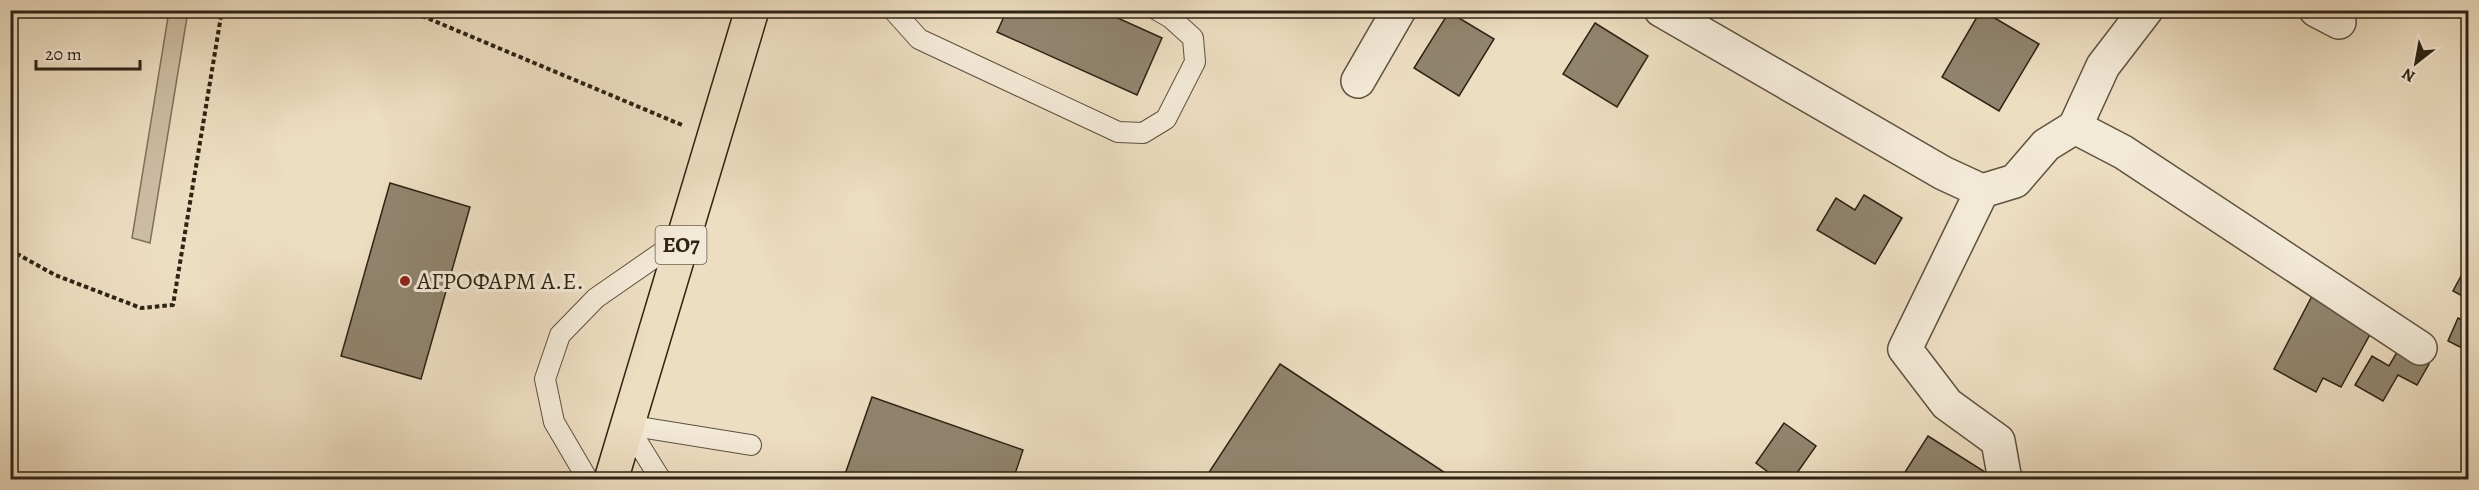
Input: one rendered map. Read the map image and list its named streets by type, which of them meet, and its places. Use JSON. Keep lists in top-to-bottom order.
{
  "streets": {
    "main road": ["ΕΟ7"]
  },
  "places": ["ΑΓΡΟΦΑΡΜ Α.Ε."],
  "scale_bar": "20 m",
  "north": "bottom left"
}
